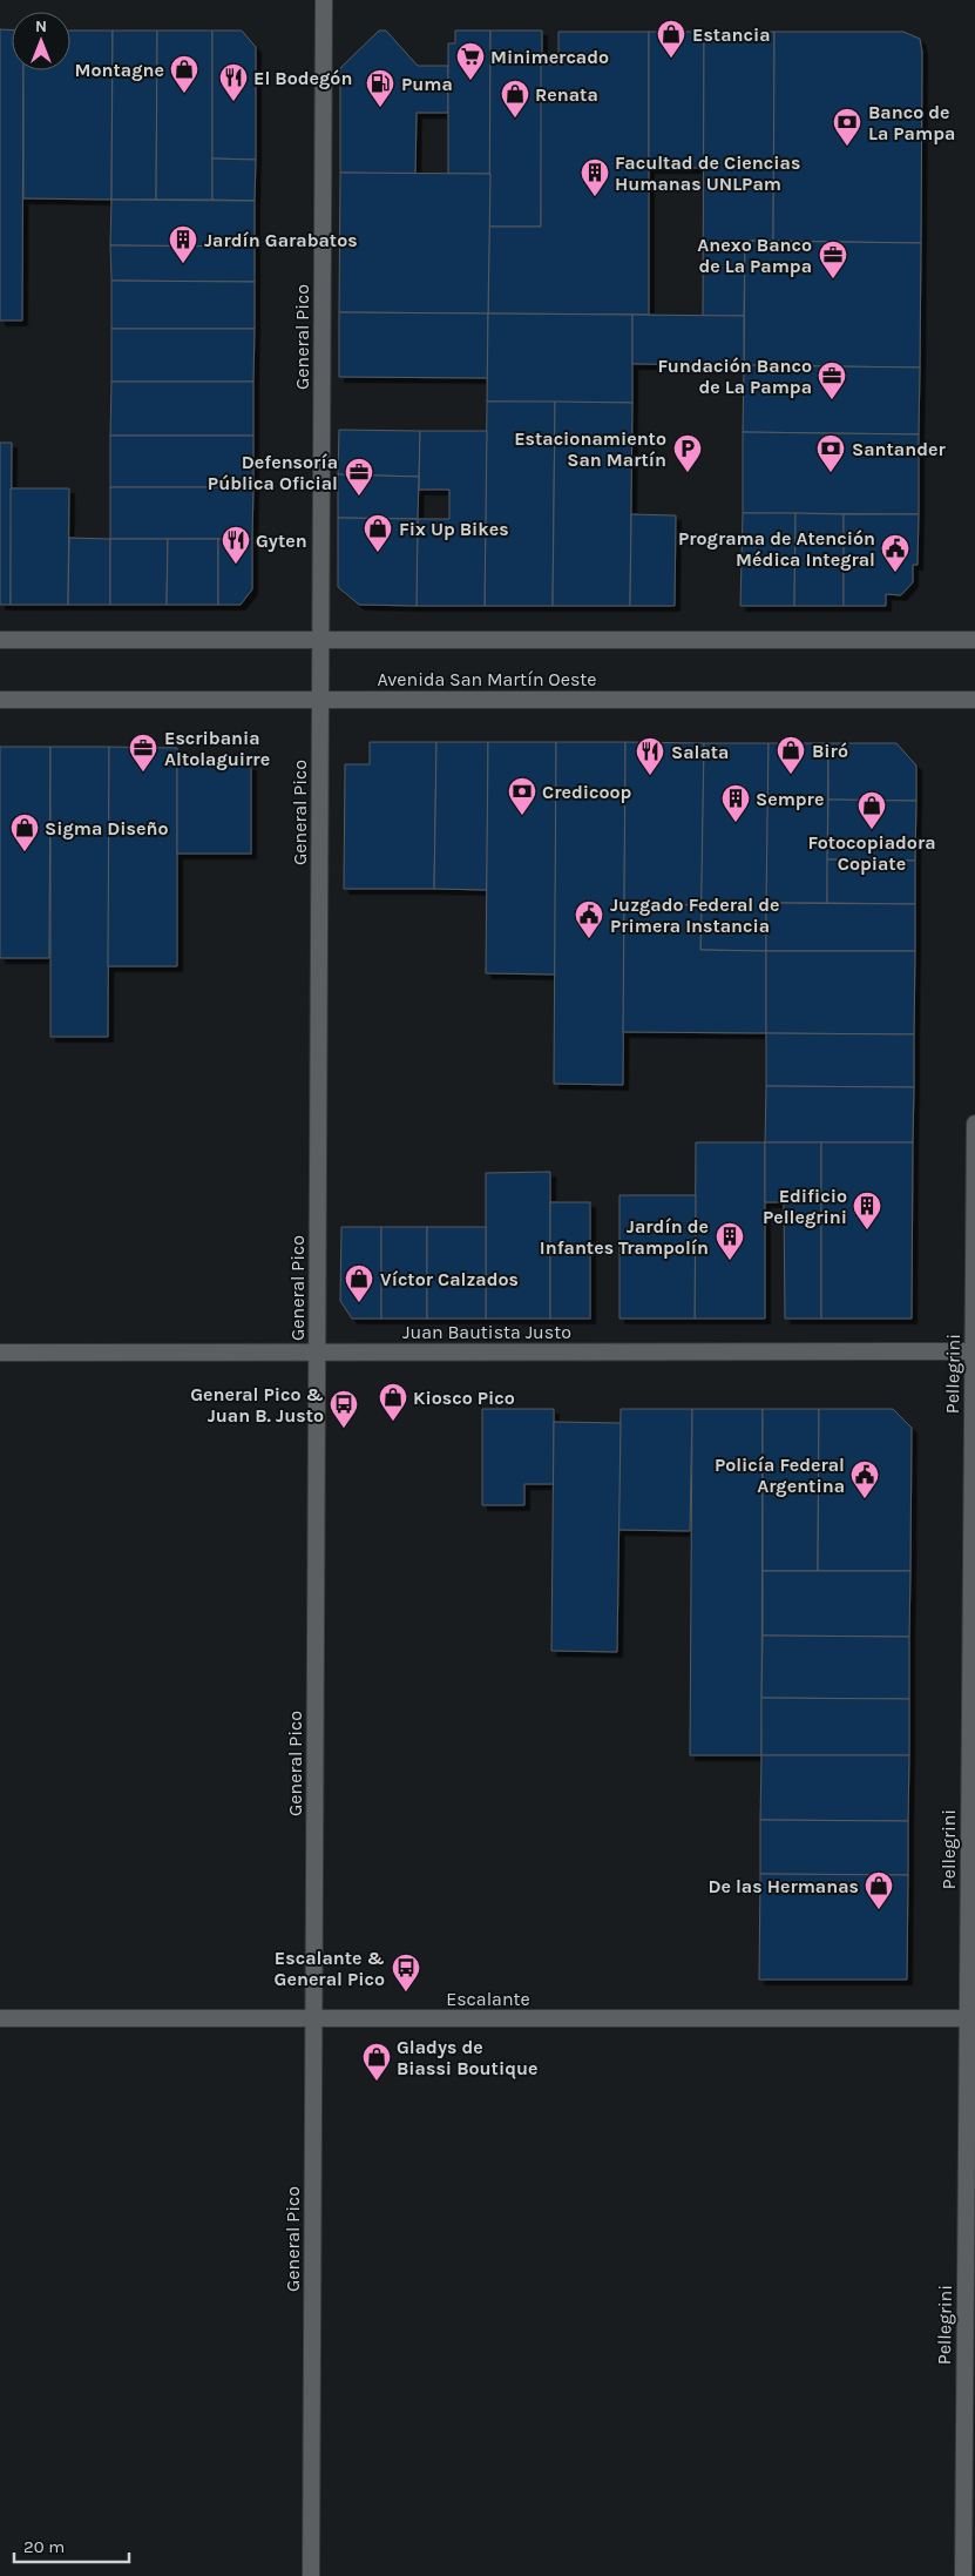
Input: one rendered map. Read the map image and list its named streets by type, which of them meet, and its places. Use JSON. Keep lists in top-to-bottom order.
{
  "streets": {
    "street": [
      "General Pico",
      "Avenida San Martín Oeste",
      "Juan Bautista Justo",
      "Pellegrini",
      "Escalante"
    ]
  },
  "crossings": [
    ["General Pico", "Avenida San Martín Oeste"],
    ["General Pico", "Juan Bautista Justo"],
    ["General Pico", "Escalante"],
    ["Juan Bautista Justo", "Pellegrini"],
    ["Pellegrini", "Escalante"]
  ],
  "places": {
    "shop": [
      "Estancia",
      "Montagne",
      "Renata",
      "Fix Up Bikes",
      "Biró",
      "Fotocopiadora Copiate",
      "Sigma Diseño",
      "Víctor Calzados",
      "Kiosco Pico",
      "De las Hermanas",
      "Gladys de Biassi Boutique"
    ],
    "supermarket": ["Minimercado"],
    "restaurant": ["El Bodegón", "Gyten", "Salata"],
    "fuel station": ["Puma"],
    "bank": ["Banco de La Pampa", "Santander", "Credicoop"],
    "building": [
      "Facultad de Ciencias Humanas UNLPam",
      "Jardín Garabatos",
      "Sempre",
      "Edificio Pellegrini",
      "Jardín de Infantes Trampolín"
    ],
    "office": [
      "Anexo Banco de La Pampa",
      "Fundación Banco de La Pampa",
      "Defensoría Pública Oficial",
      "Escribania Altolaguirre"
    ],
    "parking": ["Estacionamiento San Martín"],
    "public building": ["Programa de Atención Médica Integral", "Juzgado Federal de Primera Instancia", "Policía Federal Argentina"],
    "bus stop": ["General Pico & Juan B. Justo", "Escalante & General Pico"]
  },
  "scale_bar": "20 m",
  "north": "top"
}
